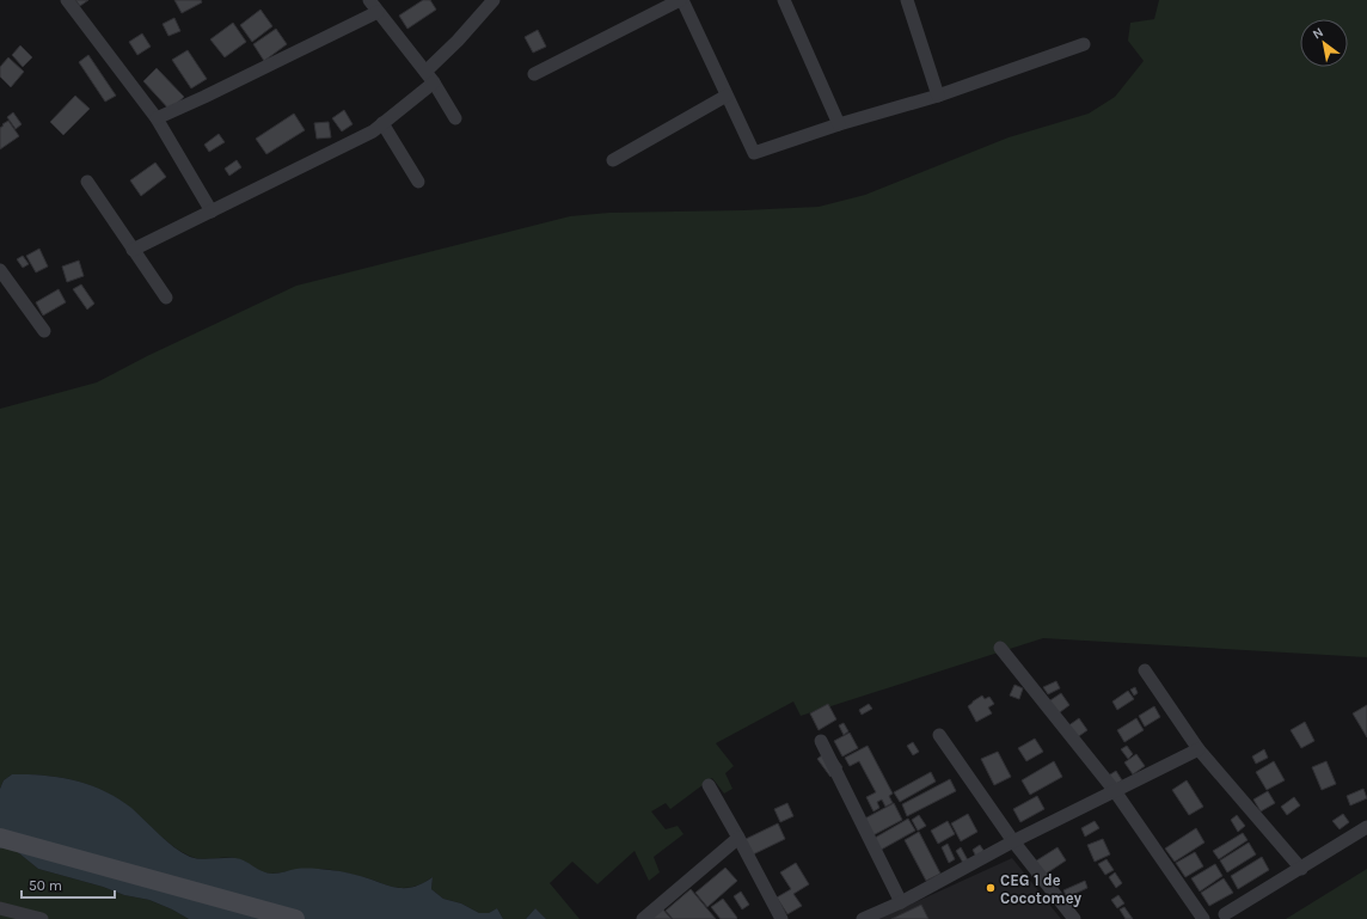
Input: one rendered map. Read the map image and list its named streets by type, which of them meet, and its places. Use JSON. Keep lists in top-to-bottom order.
{
  "places": ["CEG 1 de Cocotomey"],
  "scale_bar": "50 m",
  "north": "top left"
}
